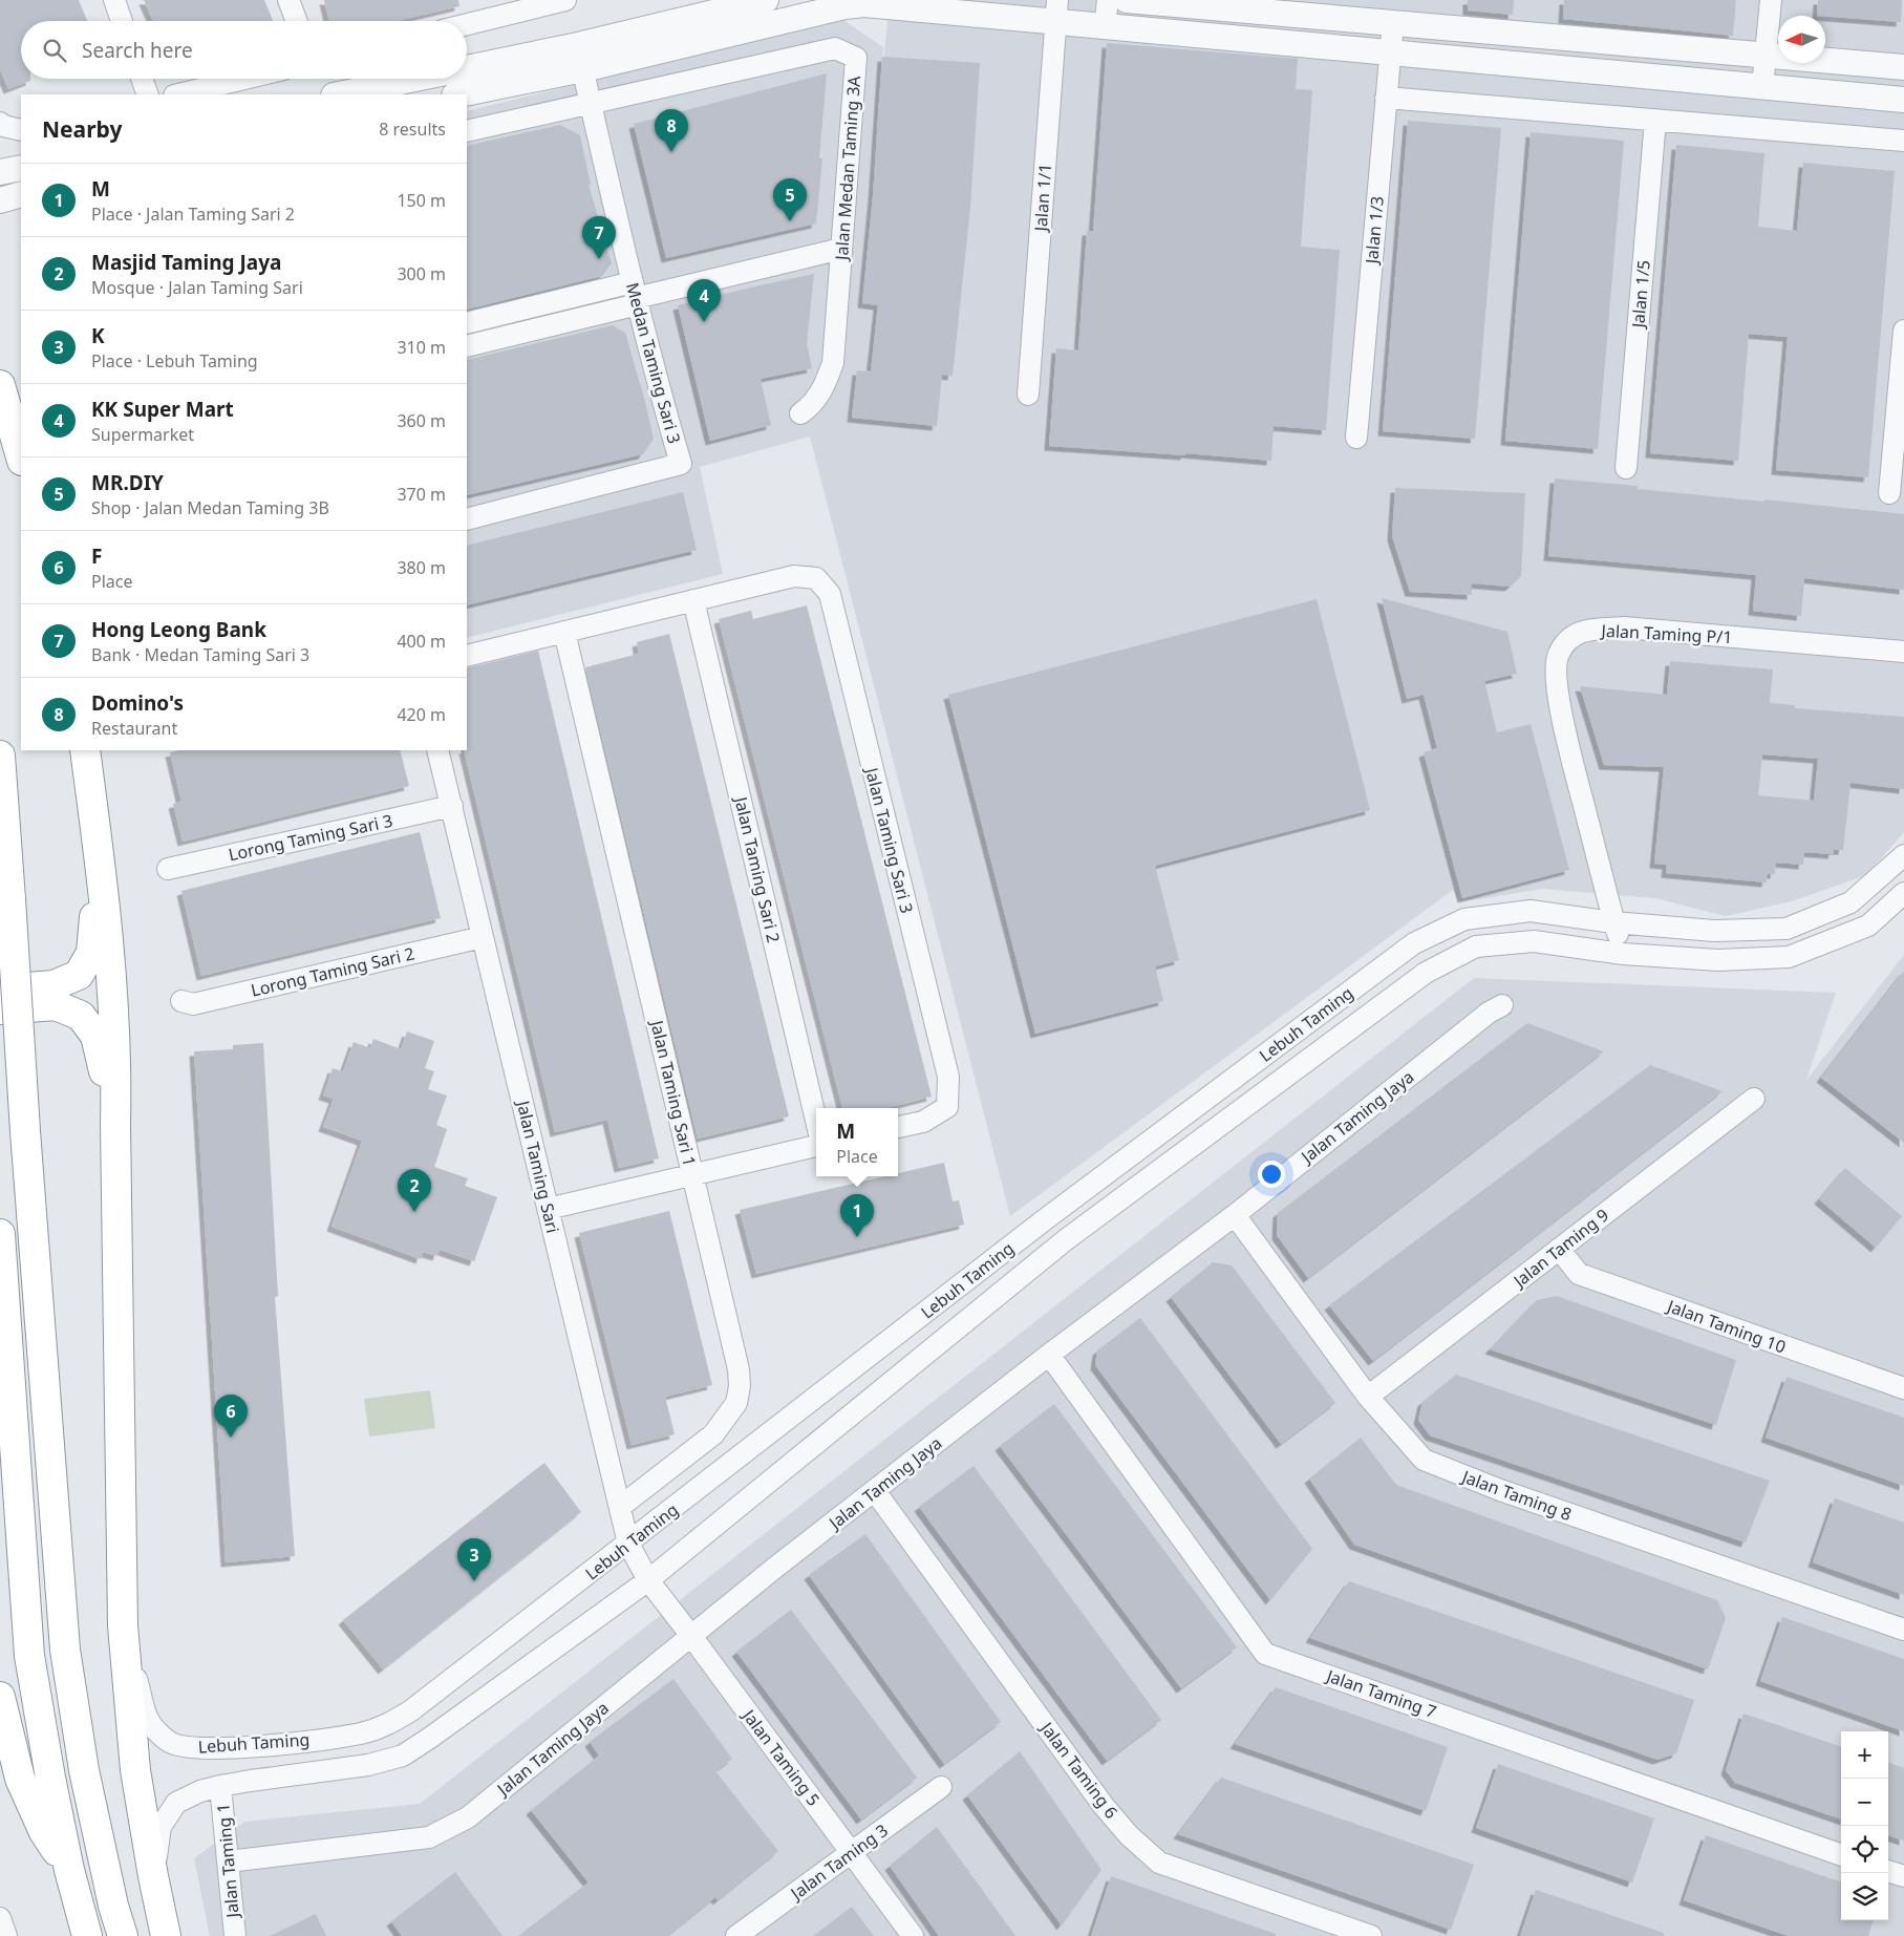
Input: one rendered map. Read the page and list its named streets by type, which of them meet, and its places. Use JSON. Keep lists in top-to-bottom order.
{
  "streets": {
    "street": [
      "Jalan Medan Taming 3A",
      "Jalan 1/1",
      "Jalan 1/3",
      "Jalan 1/5",
      "Medan Taming Sari 3",
      "Jalan Taming P/1",
      "Lorong Taming Sari 3",
      "Jalan Taming Sari 3",
      "Jalan Taming Sari 2",
      "Lorong Taming Sari 2",
      "Lebuh Taming",
      "Jalan Taming Sari 1",
      "Jalan Taming Jaya",
      "Jalan Taming Sari",
      "Jalan Taming 9",
      "Jalan Taming 10",
      "Jalan Taming 8",
      "Jalan Taming 7",
      "Jalan Taming 5",
      "Jalan Taming 6",
      "Jalan Taming 1",
      "Jalan Taming 3"
    ]
  },
  "crossings": [
    ["Jalan Medan Taming 3A", "Medan Taming Sari 3"],
    ["Jalan Taming P/1", "Lebuh Taming"],
    ["Lorong Taming Sari 3", "Jalan Taming Sari"],
    ["Jalan Taming Sari 3", "Jalan Taming Sari 2"],
    ["Lorong Taming Sari 2", "Jalan Taming Sari"],
    ["Lebuh Taming", "Jalan Taming Sari"],
    ["Lebuh Taming", "Jalan Taming 5"],
    ["Lebuh Taming", "Jalan Taming 1"],
    ["Jalan Taming Sari 1", "Jalan Taming Sari"],
    ["Jalan Taming Jaya", "Jalan Taming 8"],
    ["Jalan Taming Jaya", "Jalan Taming 7"],
    ["Jalan Taming Jaya", "Jalan Taming 5"],
    ["Jalan Taming Jaya", "Jalan Taming 6"],
    ["Jalan Taming Jaya", "Jalan Taming 1"],
    ["Jalan Taming Sari", "Jalan Taming 5"],
    ["Jalan Taming 9", "Jalan Taming 10"],
    ["Jalan Taming 9", "Jalan Taming 8"],
    ["Jalan Taming 5", "Jalan Taming 3"]
  ],
  "north": "left",
  "page": {
    "search": "Search here",
    "heading": ["Nearby", "8 results"],
    "pins": [
      "8",
      "5",
      "7",
      "4",
      "2",
      "1",
      "6",
      "3"
    ],
    "list": [
      {
        "mark": "1",
        "name": "M",
        "note": "Place · Jalan Taming Sari 2",
        "value": "150 m"
      },
      {
        "mark": "2",
        "name": "Masjid Taming Jaya",
        "note": "Mosque · Jalan Taming Sari",
        "value": "300 m"
      },
      {
        "mark": "3",
        "name": "K",
        "note": "Place · Lebuh Taming",
        "value": "310 m"
      },
      {
        "mark": "4",
        "name": "KK Super Mart",
        "note": "Supermarket",
        "value": "360 m"
      },
      {
        "mark": "5",
        "name": "MR.DIY",
        "note": "Shop · Jalan Medan Taming 3B",
        "value": "370 m"
      },
      {
        "mark": "6",
        "name": "F",
        "note": "Place",
        "value": "380 m"
      },
      {
        "mark": "7",
        "name": "Hong Leong Bank",
        "note": "Bank · Medan Taming Sari 3",
        "value": "400 m"
      },
      {
        "mark": "8",
        "name": "Domino's",
        "note": "Restaurant",
        "value": "420 m"
      }
    ],
    "popup": ["M", "Place"],
    "map_buttons": ["+", "−"]
  }
}
